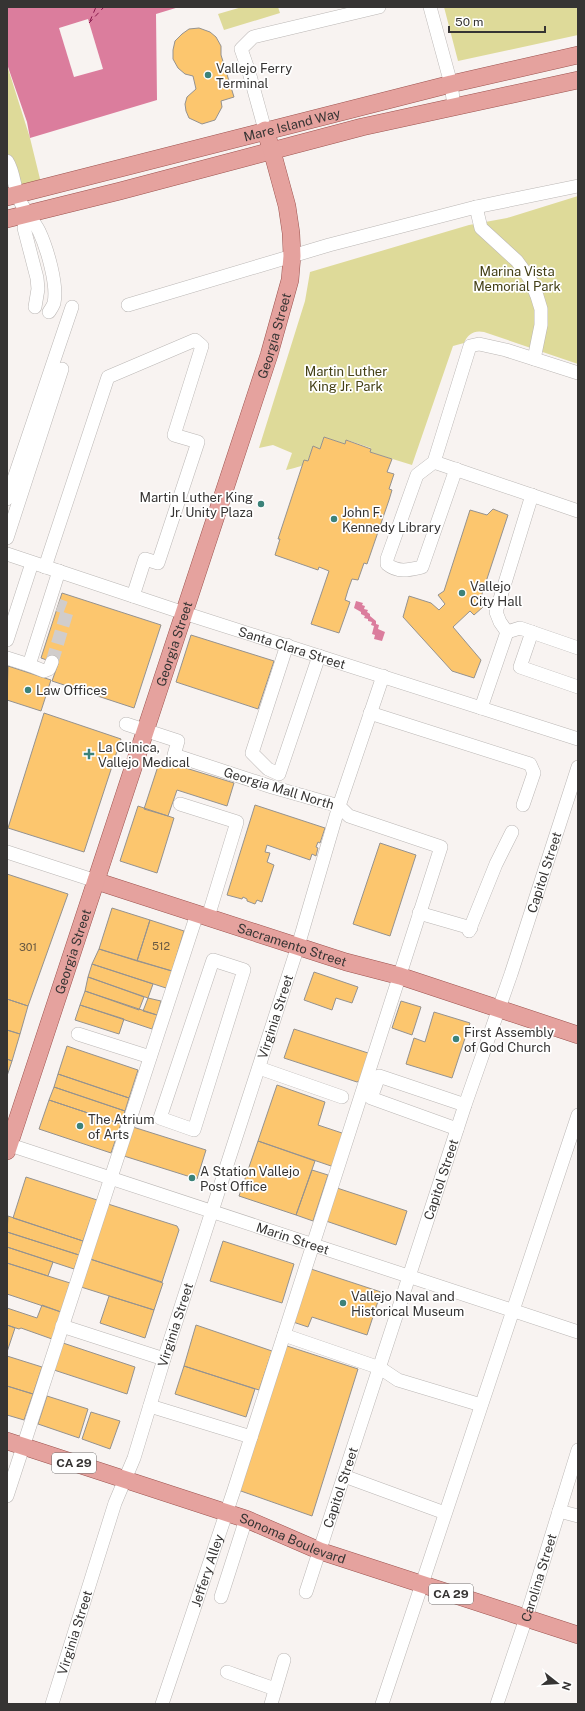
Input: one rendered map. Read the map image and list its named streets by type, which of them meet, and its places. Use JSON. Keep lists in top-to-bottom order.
{
  "streets": {
    "main road": [
      "Mare Island Way",
      "Georgia Street",
      "Sacramento Street",
      "CA 29",
      "Sonoma Boulevard"
    ],
    "street": [
      "Santa Clara Street",
      "Georgia Mall North",
      "Capitol Street",
      "Virginia Street",
      "Marin Street",
      "Jeffery Alley",
      "Carolina Street"
    ]
  },
  "crossings": [
    ["Mare Island Way", "Georgia Street"],
    ["Georgia Street", "Santa Clara Street"],
    ["Georgia Street", "Georgia Mall North"],
    ["Georgia Street", "Sacramento Street"],
    ["Georgia Street", "Marin Street"],
    ["Georgia Mall North", "Sacramento Street"],
    ["Georgia Mall North", "Virginia Street"],
    ["Georgia Mall North", "Jeffery Alley"],
    ["Capitol Street", "Sacramento Street"],
    ["Capitol Street", "Marin Street"],
    ["Capitol Street", "Sonoma Boulevard"],
    ["Sacramento Street", "Virginia Street"],
    ["Sacramento Street", "Jeffery Alley"],
    ["Virginia Street", "Marin Street"],
    ["Virginia Street", "Sonoma Boulevard"],
    ["Marin Street", "Jeffery Alley"],
    ["Sonoma Boulevard", "Jeffery Alley"],
    ["Sonoma Boulevard", "Carolina Street"]
  ],
  "parks": ["Marina Vista Memorial Park", "Martin Luther King Jr. Park"],
  "places": {
    "other": [
      "Vallejo Ferry Terminal",
      "Martin Luther King Jr. Unity Plaza",
      "John F. Kennedy Library",
      "Vallejo City Hall",
      "Law Offices",
      "First Assembly of God Church",
      "The Atrium of Arts",
      "A Station Vallejo Post Office",
      "Vallejo Naval and Historical Museum"
    ],
    "health": ["La Clinica, Vallejo Medical"]
  },
  "house_numbers": ["512", "301"],
  "scale_bar": "50 m",
  "north": "right"
}
